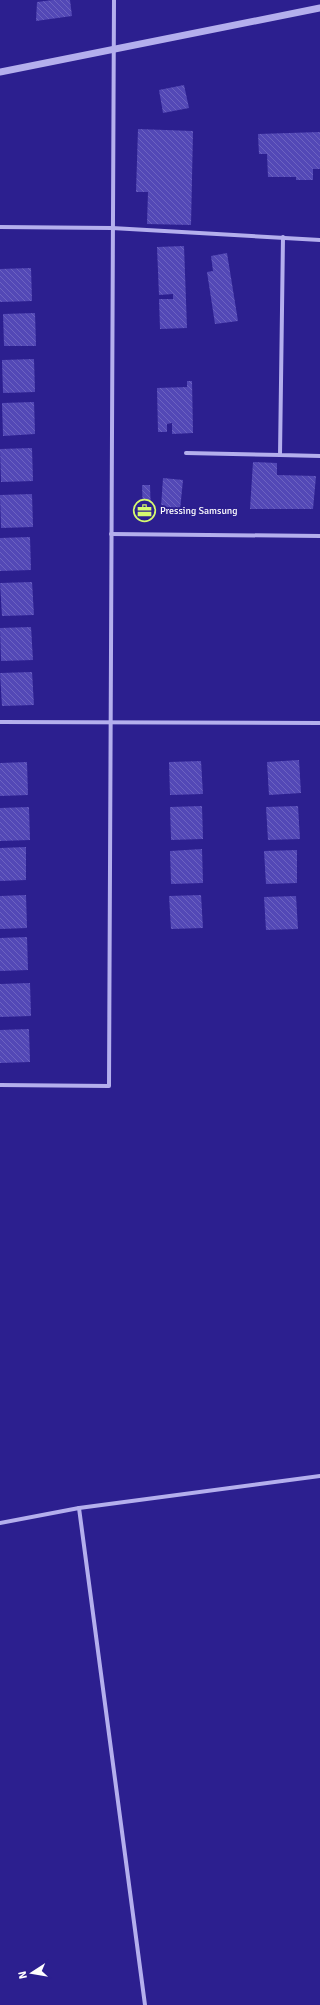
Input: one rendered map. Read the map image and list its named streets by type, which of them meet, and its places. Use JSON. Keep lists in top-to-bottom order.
{
  "places": {
    "office": ["Pressing Samsung"]
  },
  "north": "left"
}
